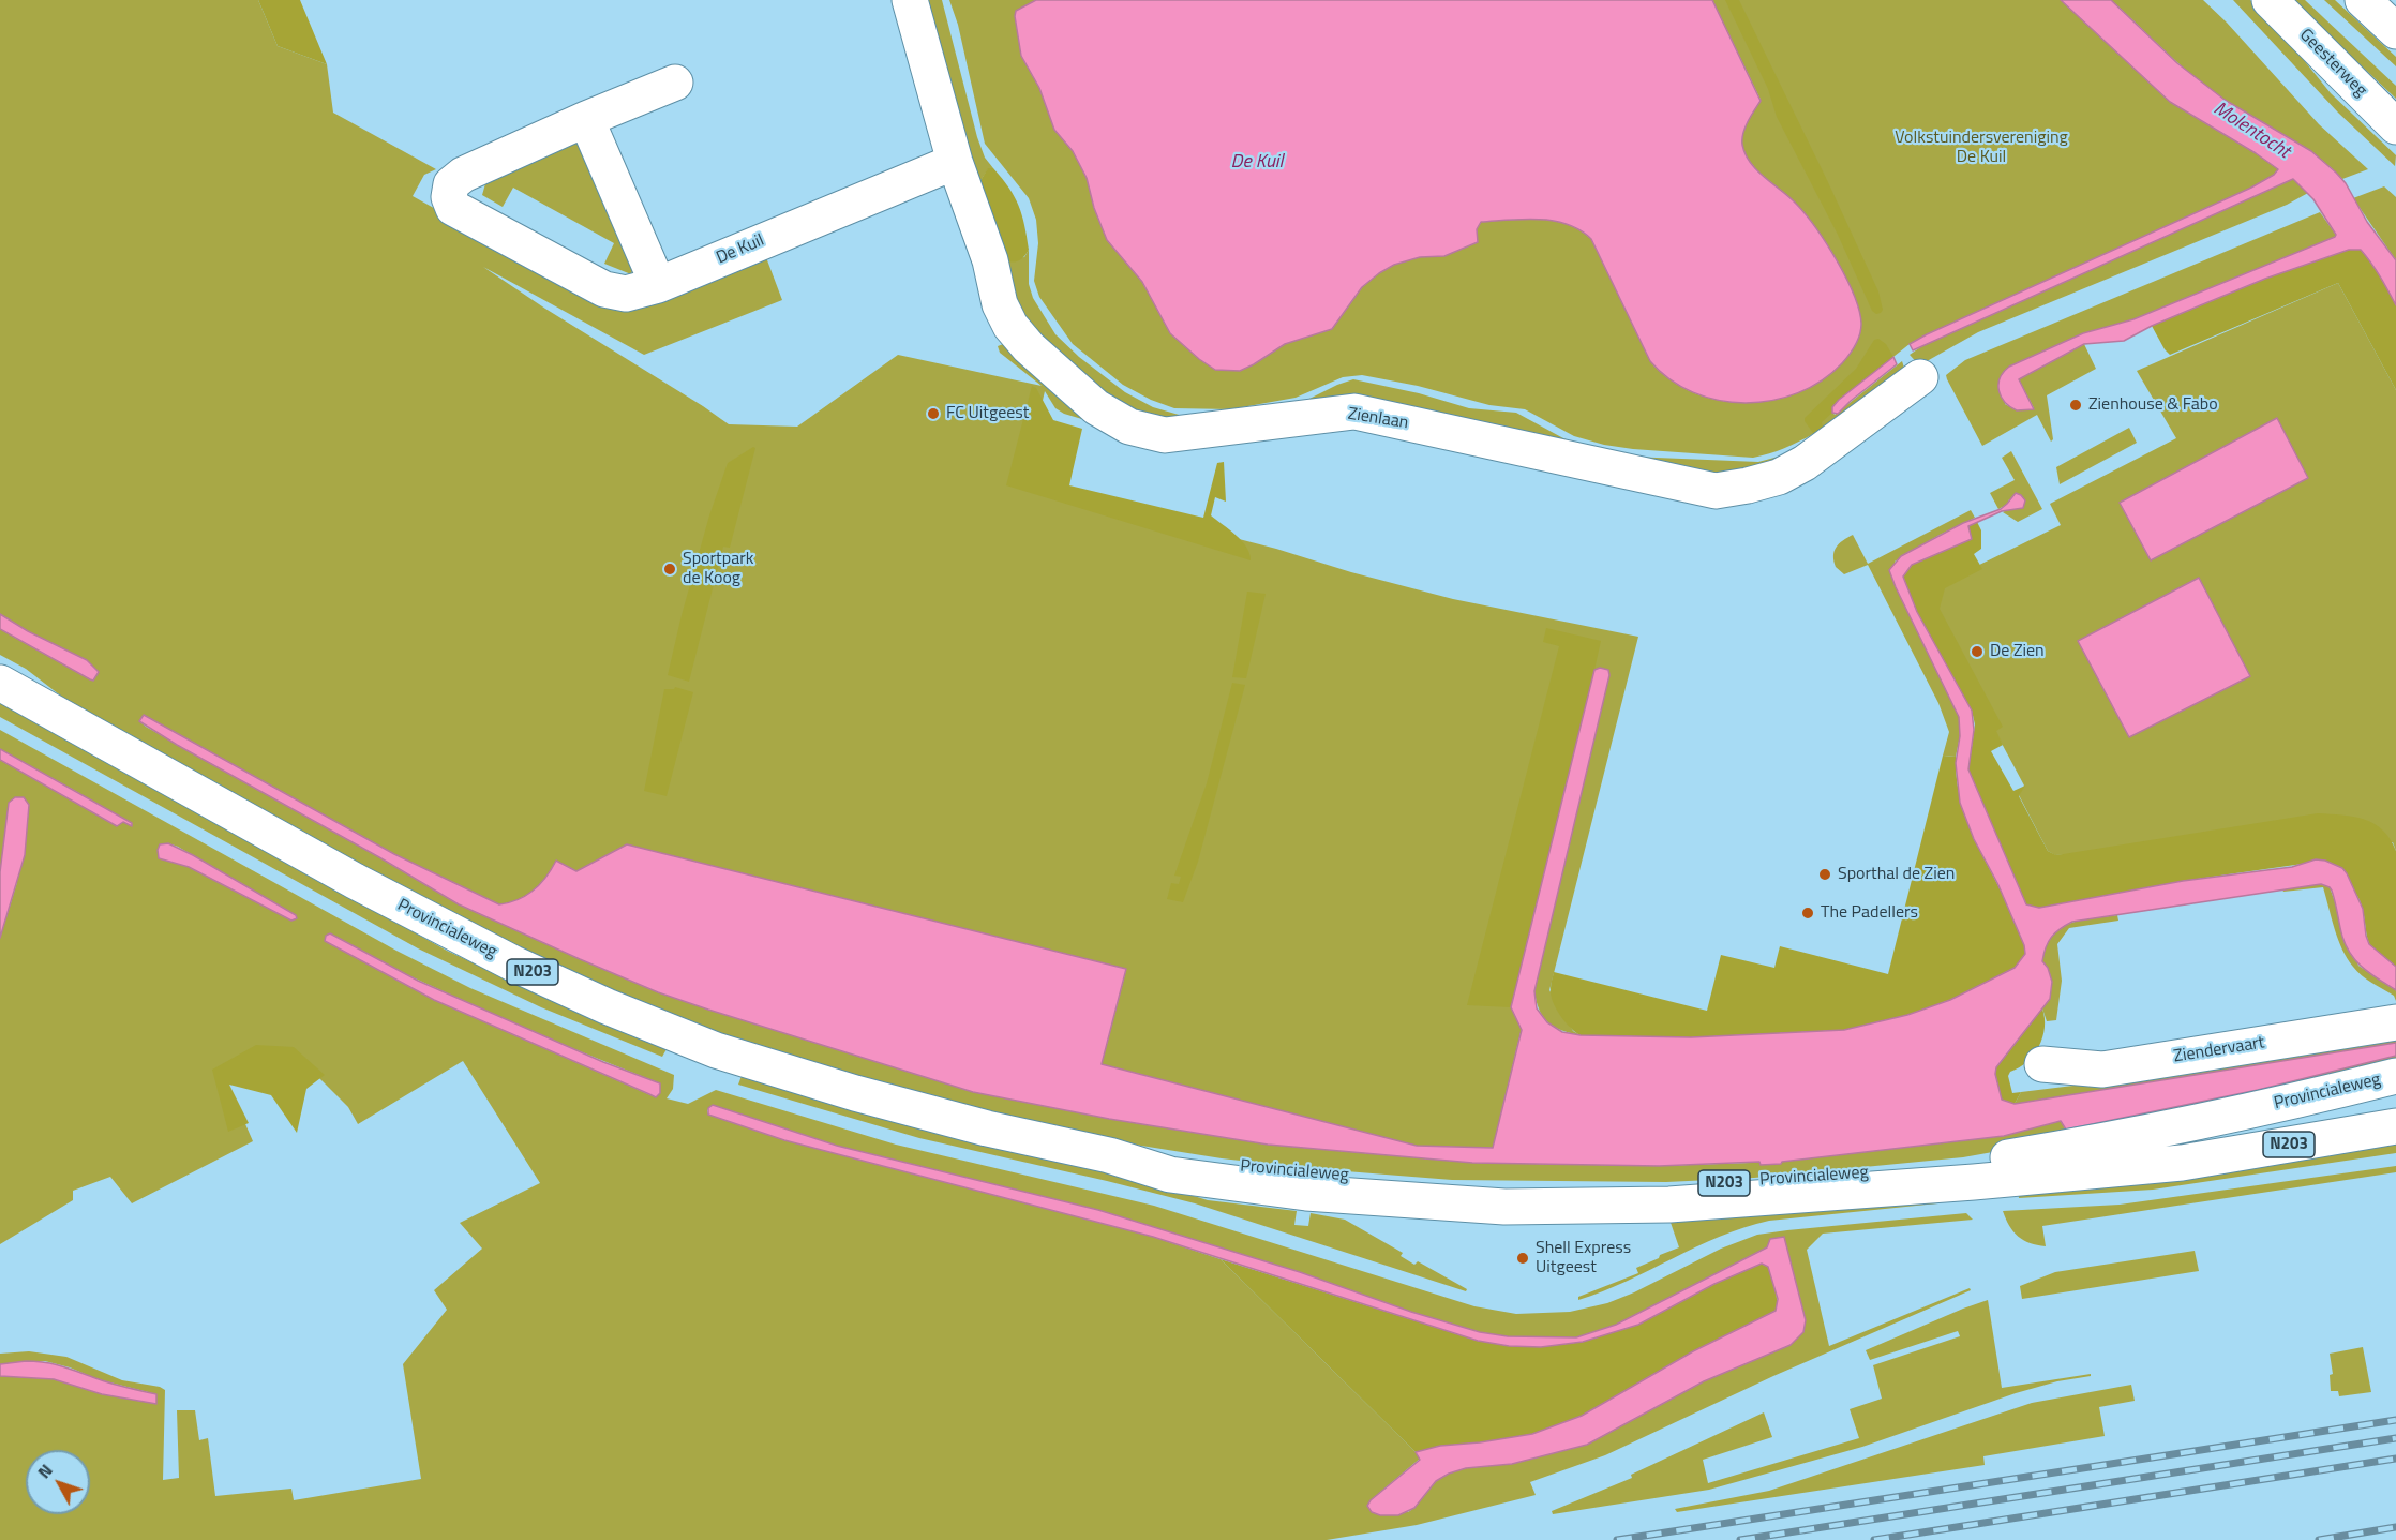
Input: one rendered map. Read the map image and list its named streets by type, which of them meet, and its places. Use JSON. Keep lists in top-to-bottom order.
{
  "streets": {
    "main road": [
      "Geesterweg",
      "De Kuil",
      "Zienlaan",
      "Provincialeweg",
      "N203",
      "Ziendervaart"
    ]
  },
  "crossings": [
    ["De Kuil", "Zienlaan"]
  ],
  "water": ["Molentocht", "De Kuil"],
  "parks": ["Volkstuindersvereniging De Kuil"],
  "places": [
    "Zienhouse & Fabo",
    "FC Uitgeest",
    "Sportpark de Koog",
    "De Zien",
    "Sporthal de Zien",
    "The Padellers",
    "Shell Express Uitgeest"
  ],
  "north": "top left"
}
